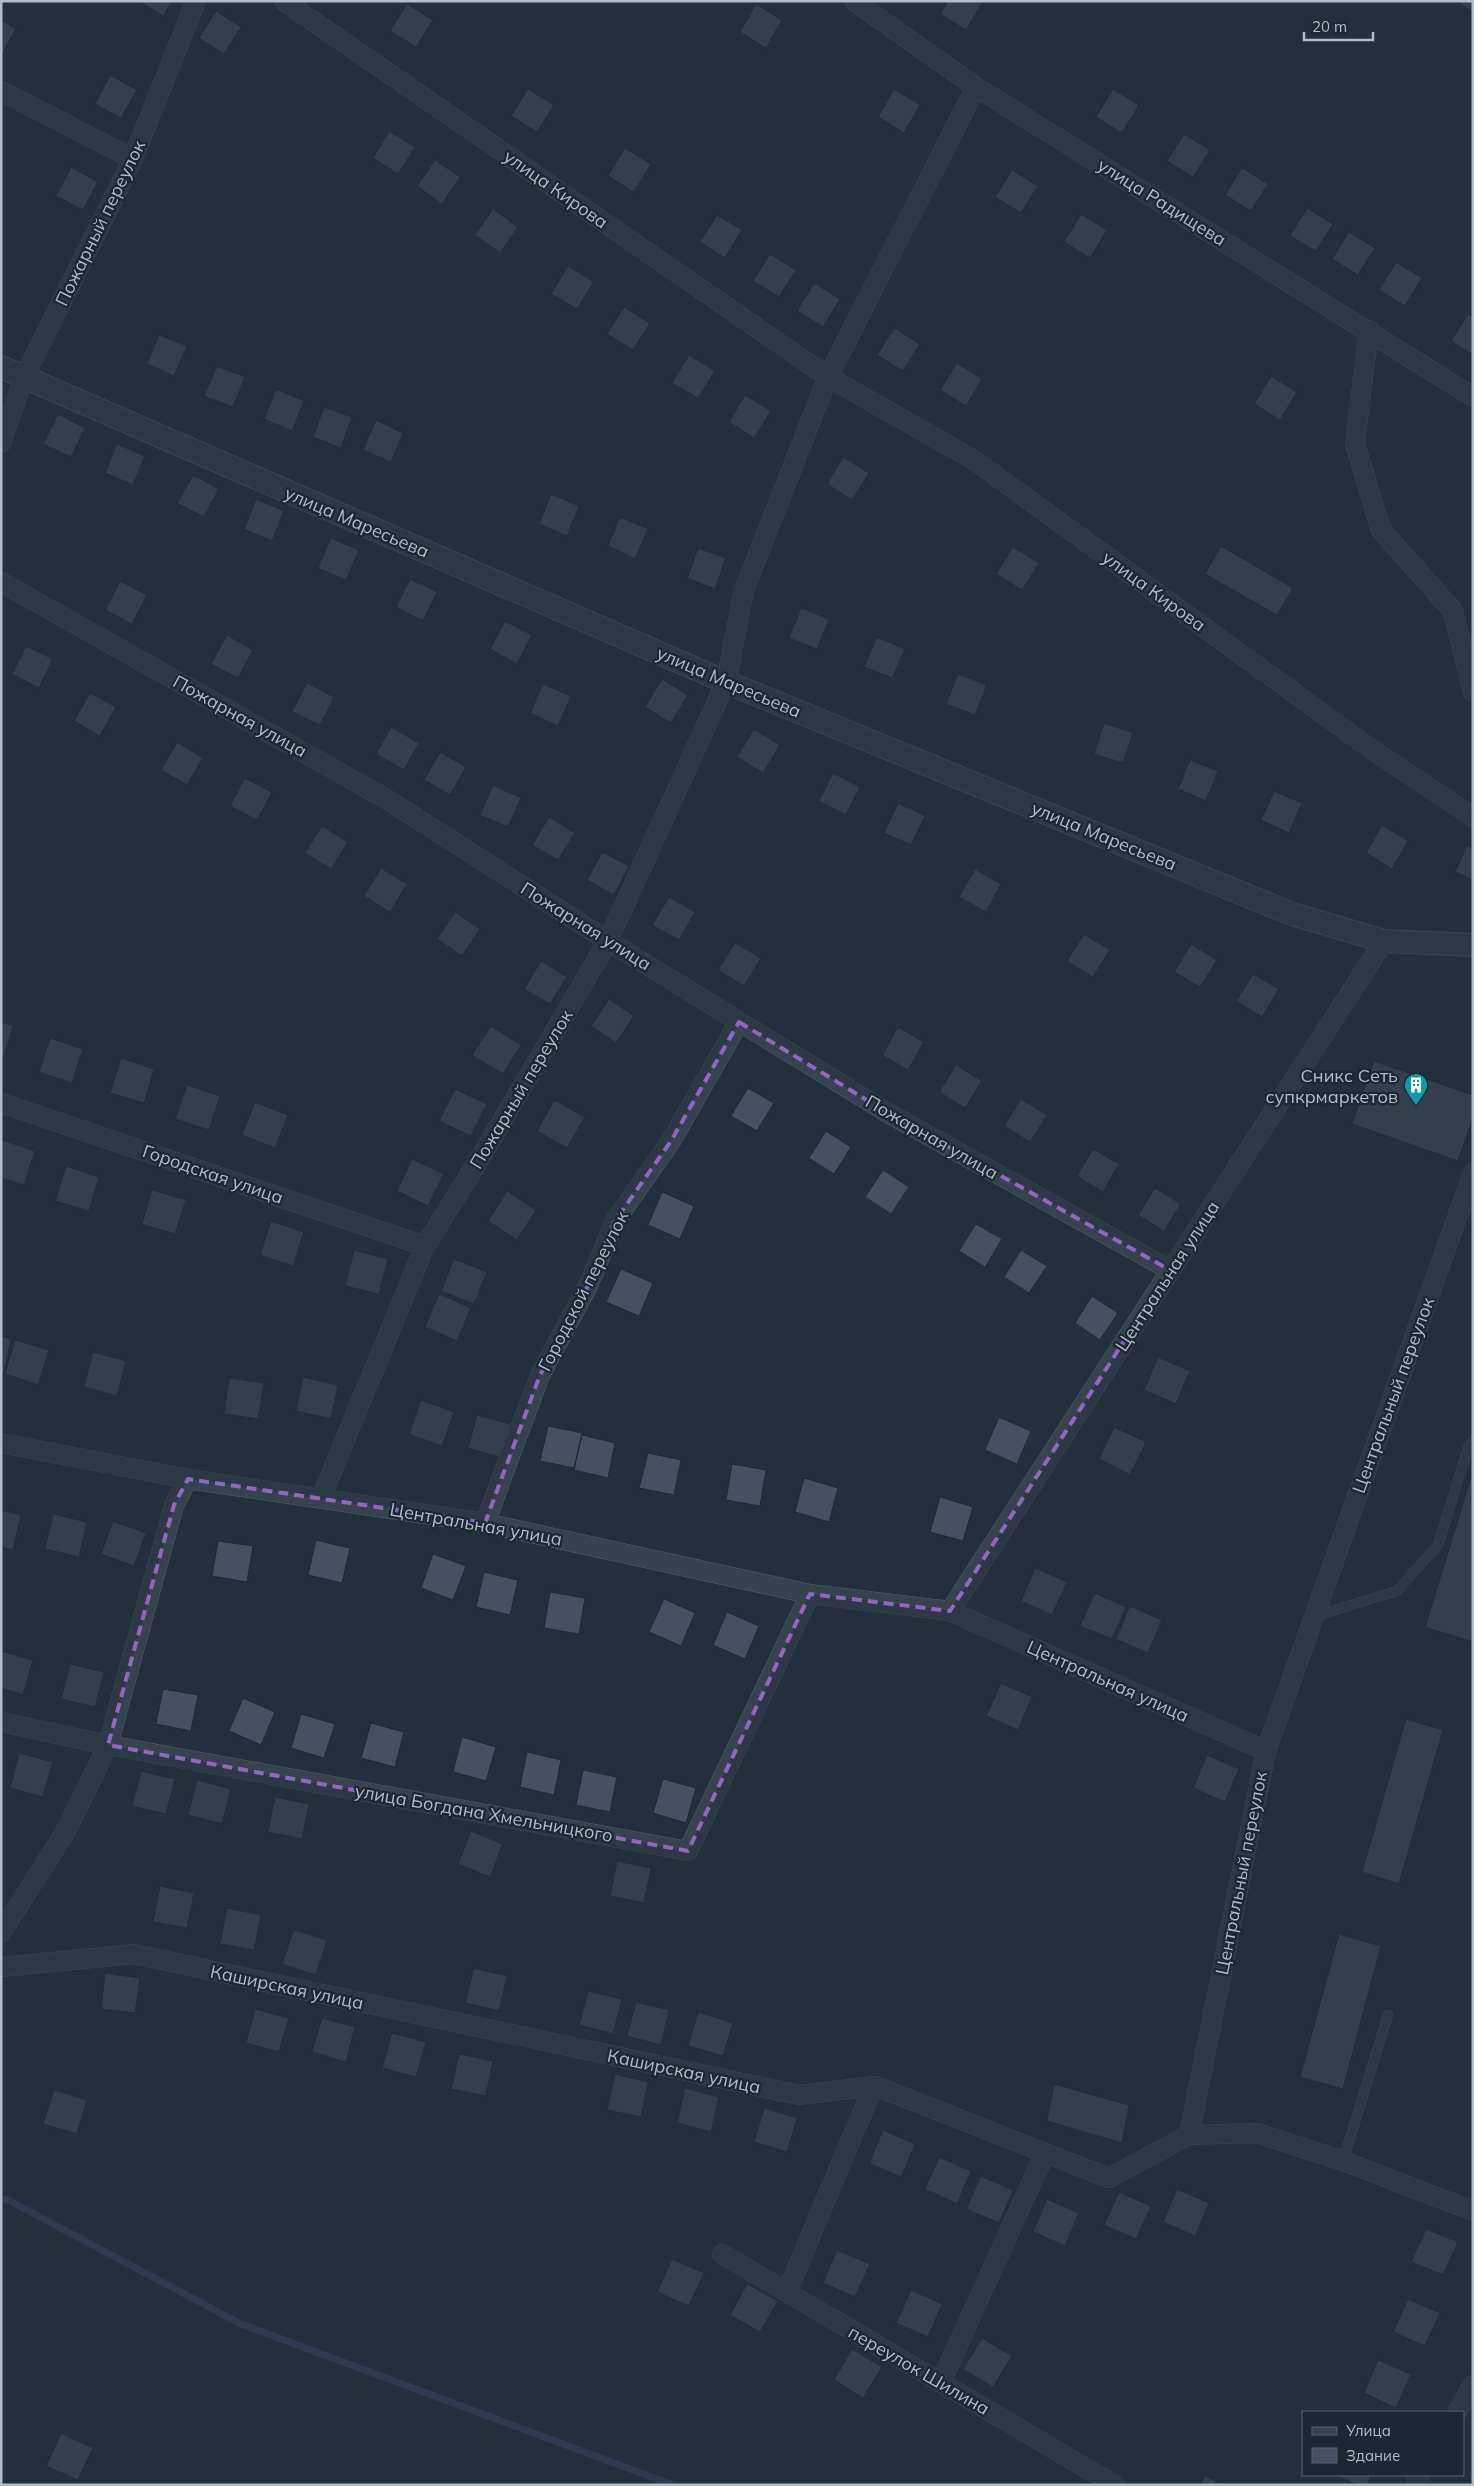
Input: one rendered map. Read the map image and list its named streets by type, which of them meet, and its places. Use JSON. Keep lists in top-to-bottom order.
{
  "streets": {
    "street": [
      "улица Кирова",
      "улица Радищева",
      "Пожарный переулок",
      "улица Маресьева",
      "Пожарная улица",
      "Городская улица",
      "Центральная улица",
      "Городской переулок",
      "Центральный переулок",
      "улица Богдана Хмельницкого",
      "Каширская улица",
      "переулок Шилина"
    ]
  },
  "crossings": [
    ["Пожарный переулок", "улица Маресьева"],
    ["Пожарный переулок", "Пожарная улица"],
    ["Пожарный переулок", "Городская улица"],
    ["Пожарный переулок", "Центральная улица"],
    ["улица Маресьева", "Центральная улица"],
    ["Пожарная улица", "Центральная улица"],
    ["Пожарная улица", "Городской переулок"],
    ["Центральная улица", "Городской переулок"],
    ["Центральная улица", "Центральный переулок"],
    ["Центральная улица", "улица Богдана Хмельницкого"],
    ["Центральный переулок", "Каширская улица"]
  ],
  "places": {
    "building": ["Сникс Сеть супкрмаркетов"]
  },
  "legend": ["Улица", "Здание"],
  "scale_bar": "20 m"
}
